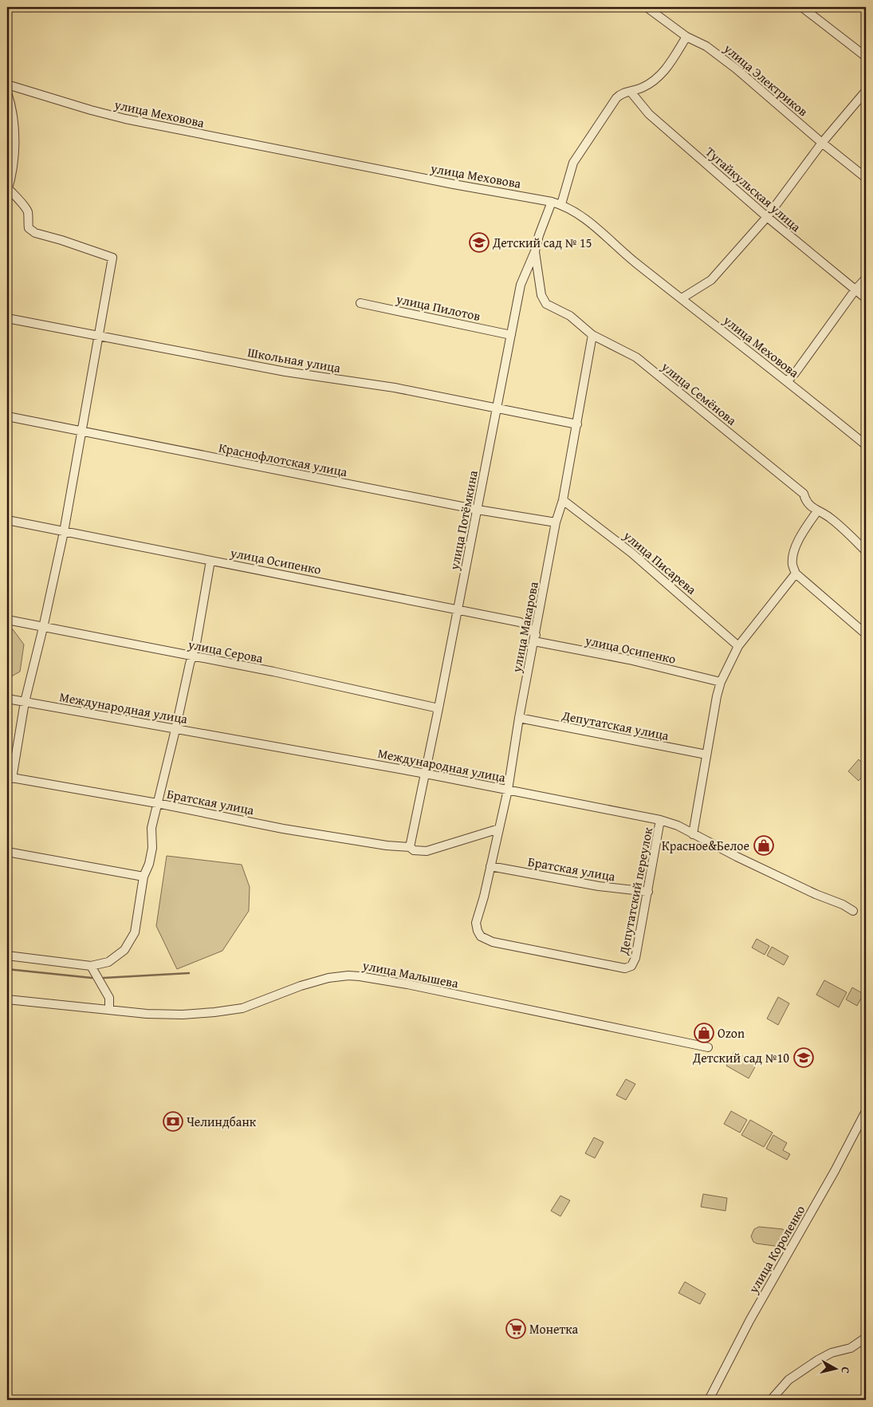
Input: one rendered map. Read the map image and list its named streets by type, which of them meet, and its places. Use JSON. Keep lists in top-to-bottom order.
{
  "streets": {
    "street": [
      "улица Электриков",
      "улица Меховова",
      "Тугайкульская улица",
      "улица Пилотов",
      "Школьная улица",
      "улица Семёнова",
      "Краснофлотская улица",
      "улица Потёмкина",
      "улица Осипенко",
      "улица Писарева",
      "улица Макарова",
      "улица Серова",
      "Международная улица",
      "Депутатская улица",
      "Братская улица",
      "Депутатский переулок",
      "улица Малышева",
      "улица Короленко"
    ]
  },
  "crossings": [
    ["улица Меховова", "улица Потёмкина"],
    ["улица Пилотов", "улица Потёмкина"],
    ["Школьная улица", "улица Потёмкина"],
    ["Школьная улица", "улица Макарова"],
    ["улица Семёнова", "улица Потёмкина"],
    ["улица Семёнова", "улица Макарова"],
    ["Краснофлотская улица", "улица Потёмкина"],
    ["Краснофлотская улица", "улица Макарова"],
    ["улица Потёмкина", "улица Осипенко"],
    ["улица Потёмкина", "улица Серова"],
    ["улица Потёмкина", "Международная улица"],
    ["улица Потёмкина", "Братская улица"],
    ["улица Осипенко", "улица Макарова"],
    ["улица Писарева", "улица Макарова"],
    ["улица Макарова", "Международная улица"],
    ["улица Макарова", "Депутатская улица"],
    ["улица Макарова", "Братская улица"],
    ["улица Макарова", "Депутатский переулок"],
    ["Международная улица", "Депутатский переулок"],
    ["Братская улица", "Депутатский переулок"]
  ],
  "places": {
    "school or university": ["Детский сад № 15", "Детский сад №10"],
    "shop": ["Красное&Белое", "Ozon"],
    "bank": ["Челиндбанк"],
    "supermarket": ["Монетка"]
  },
  "north": "right"
}
